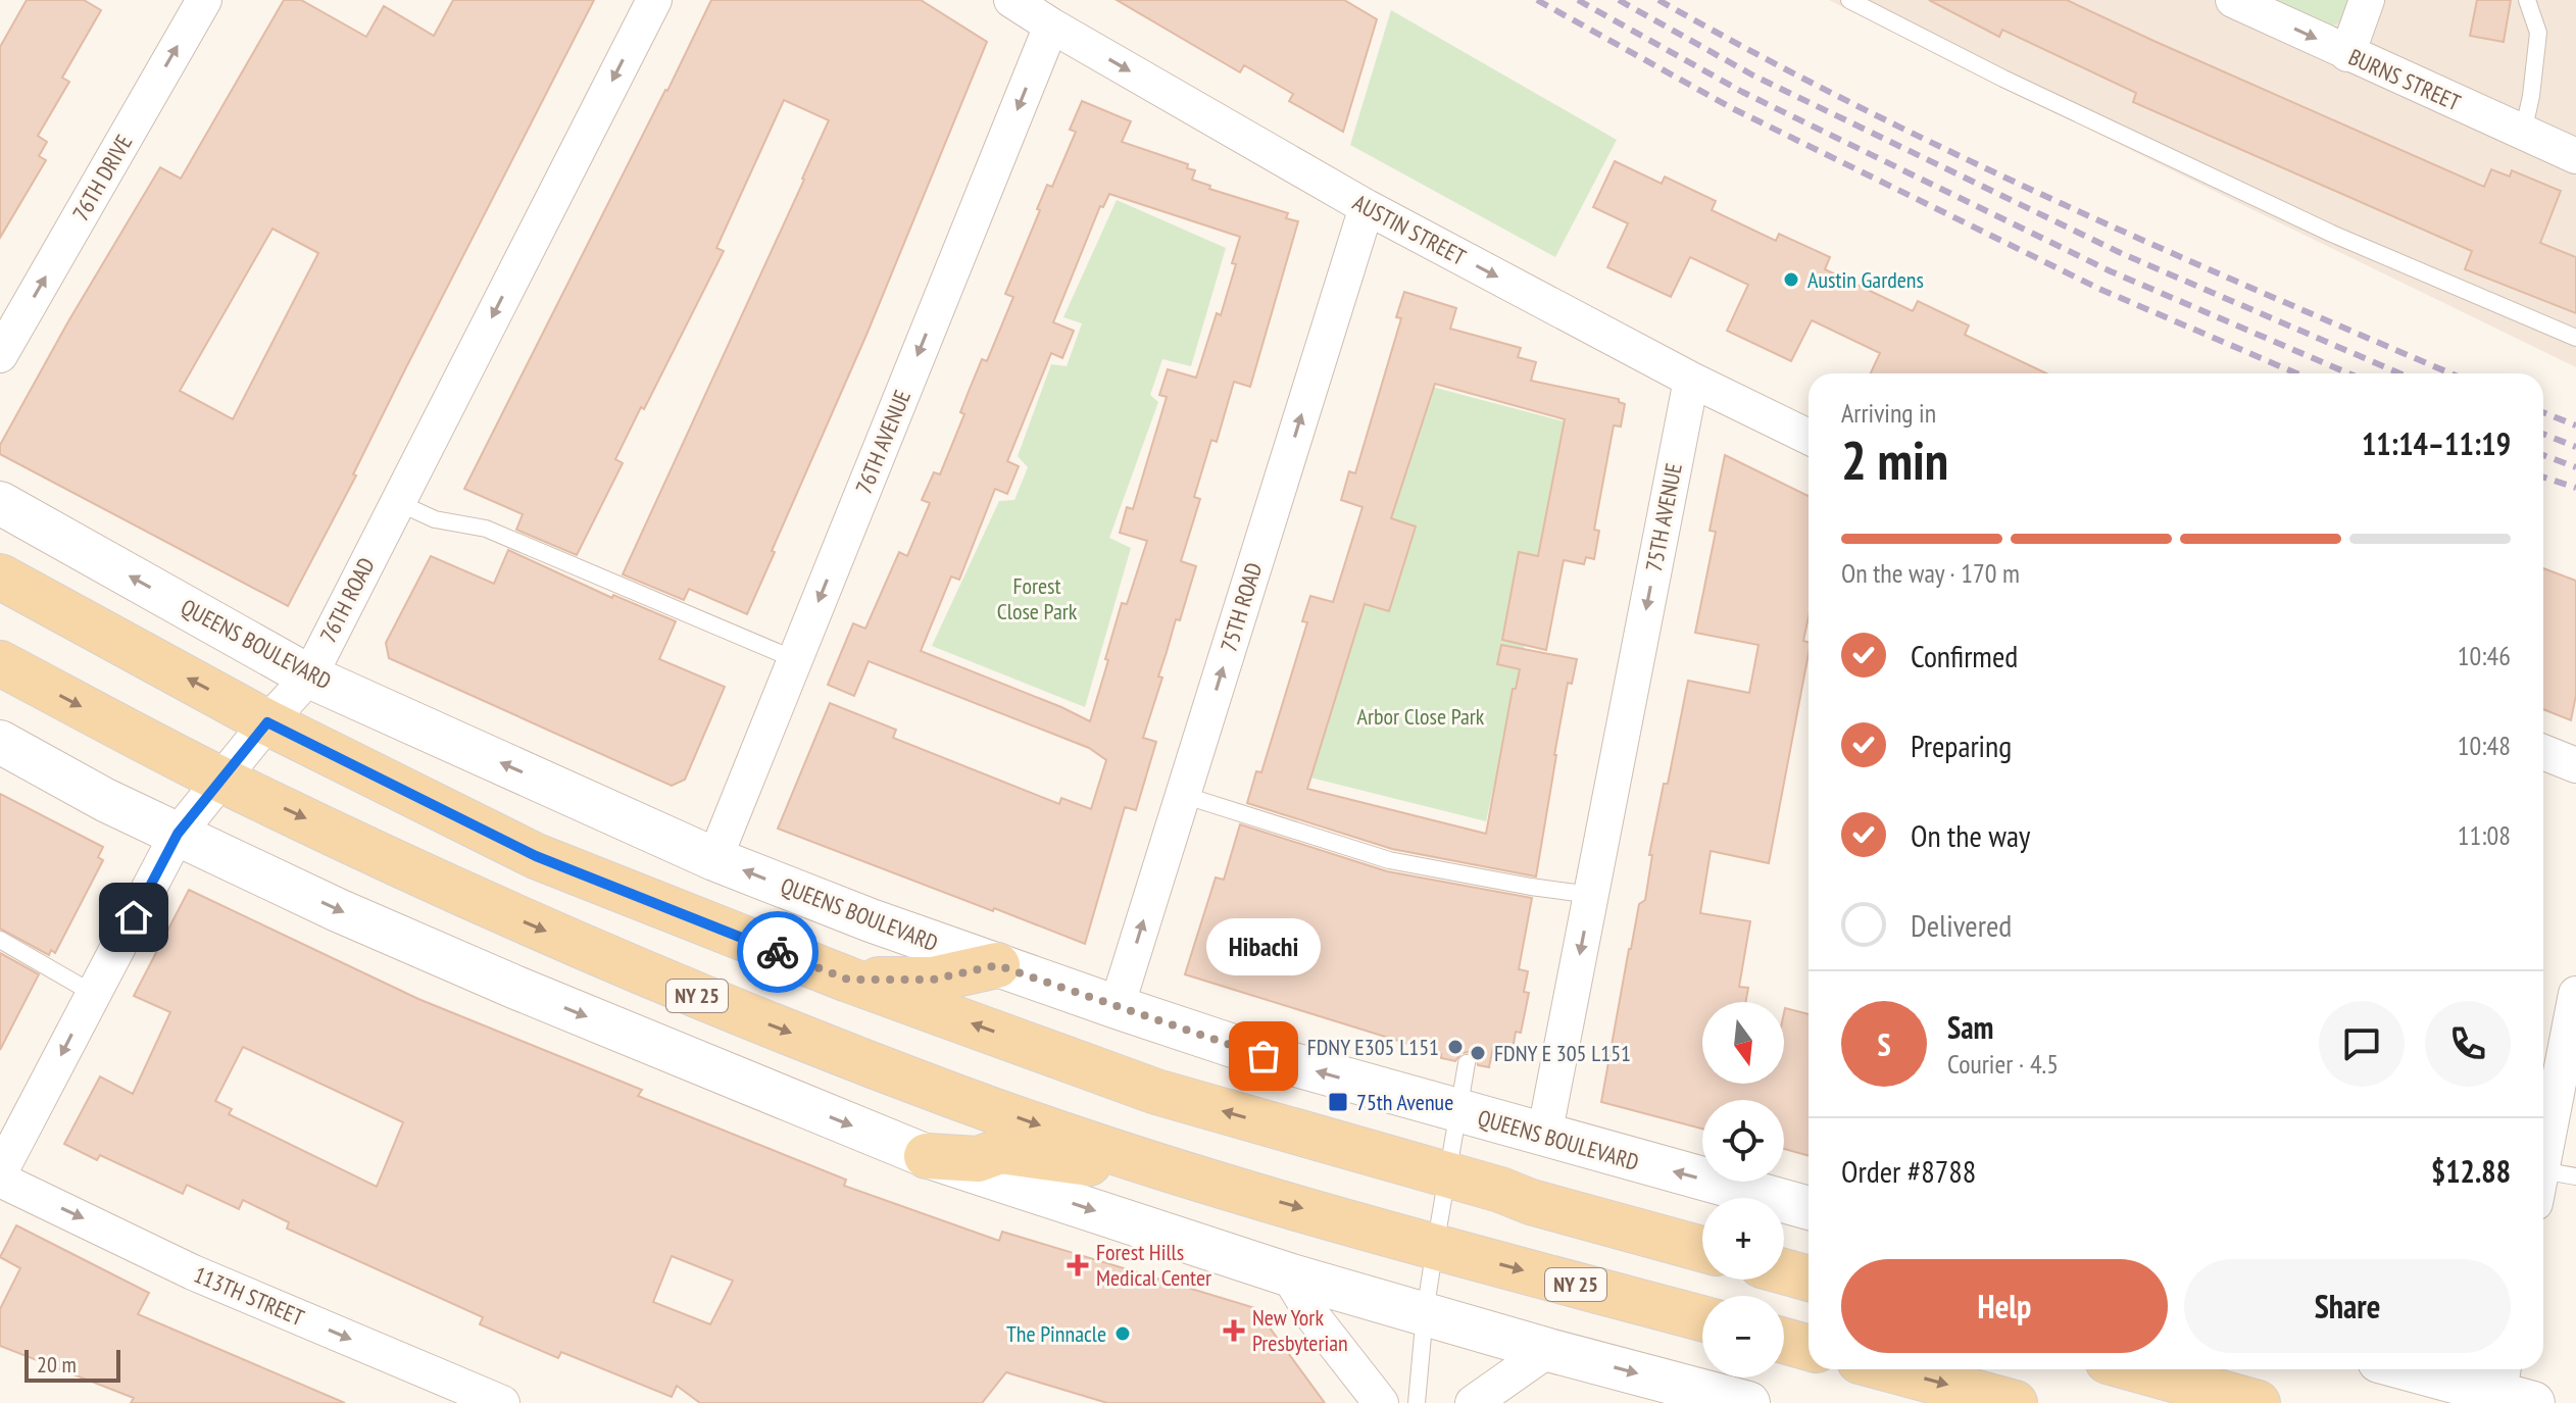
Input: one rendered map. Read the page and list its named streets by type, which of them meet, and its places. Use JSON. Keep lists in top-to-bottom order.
{
  "streets": {
    "main road": ["NY 25"],
    "street": [
      "BURNS STREET",
      "76TH DRIVE",
      "AUSTIN STREET",
      "76TH AVENUE",
      "75TH AVENUE",
      "76TH ROAD",
      "75TH ROAD",
      "QUEENS BOULEVARD",
      "113TH STREET"
    ]
  },
  "crossings": [
    ["AUSTIN STREET", "76TH AVENUE"],
    ["AUSTIN STREET", "75TH AVENUE"],
    ["AUSTIN STREET", "75TH ROAD"],
    ["76TH AVENUE", "QUEENS BOULEVARD"],
    ["75TH AVENUE", "QUEENS BOULEVARD"],
    ["76TH ROAD", "QUEENS BOULEVARD"],
    ["76TH ROAD", "NY 25"],
    ["75TH ROAD", "QUEENS BOULEVARD"]
  ],
  "one_way": [
    "76TH DRIVE",
    "AUSTIN STREET",
    "76TH AVENUE",
    "75TH AVENUE",
    "76TH ROAD",
    "75TH ROAD",
    "113TH STREET"
  ],
  "parks": ["Forest Close Park", "Arbor Close Park"],
  "places": {
    "other": [
      "Austin Gardens",
      "FDNY E305 L151",
      "FDNY E 305 L151",
      "Hibachi",
      "The Pinnacle"
    ],
    "transit": ["75th Avenue"],
    "health": ["Forest Hills Medical Center", "New York Presbyterian"]
  },
  "scale_bar": "20 m",
  "north": "bottom",
  "page": {
    "heading": ["2 min", "Arriving in", "11:14–11:19"],
    "panel": [
      "Sam",
      "Courier · 4.5",
      "Order #8788",
      "$12.88"
    ],
    "bar": "On the way · 170 m",
    "list": [
      ["Confirmed", "10:46"],
      ["Preparing", "10:48"],
      ["On the way", "11:08"],
      "Delivered"
    ],
    "bubble": "Hibachi",
    "round": "S",
    "map_buttons": ["+", "−"],
    "buttons": ["Help", "Share"],
    "scale": "20 m"
  }
}
